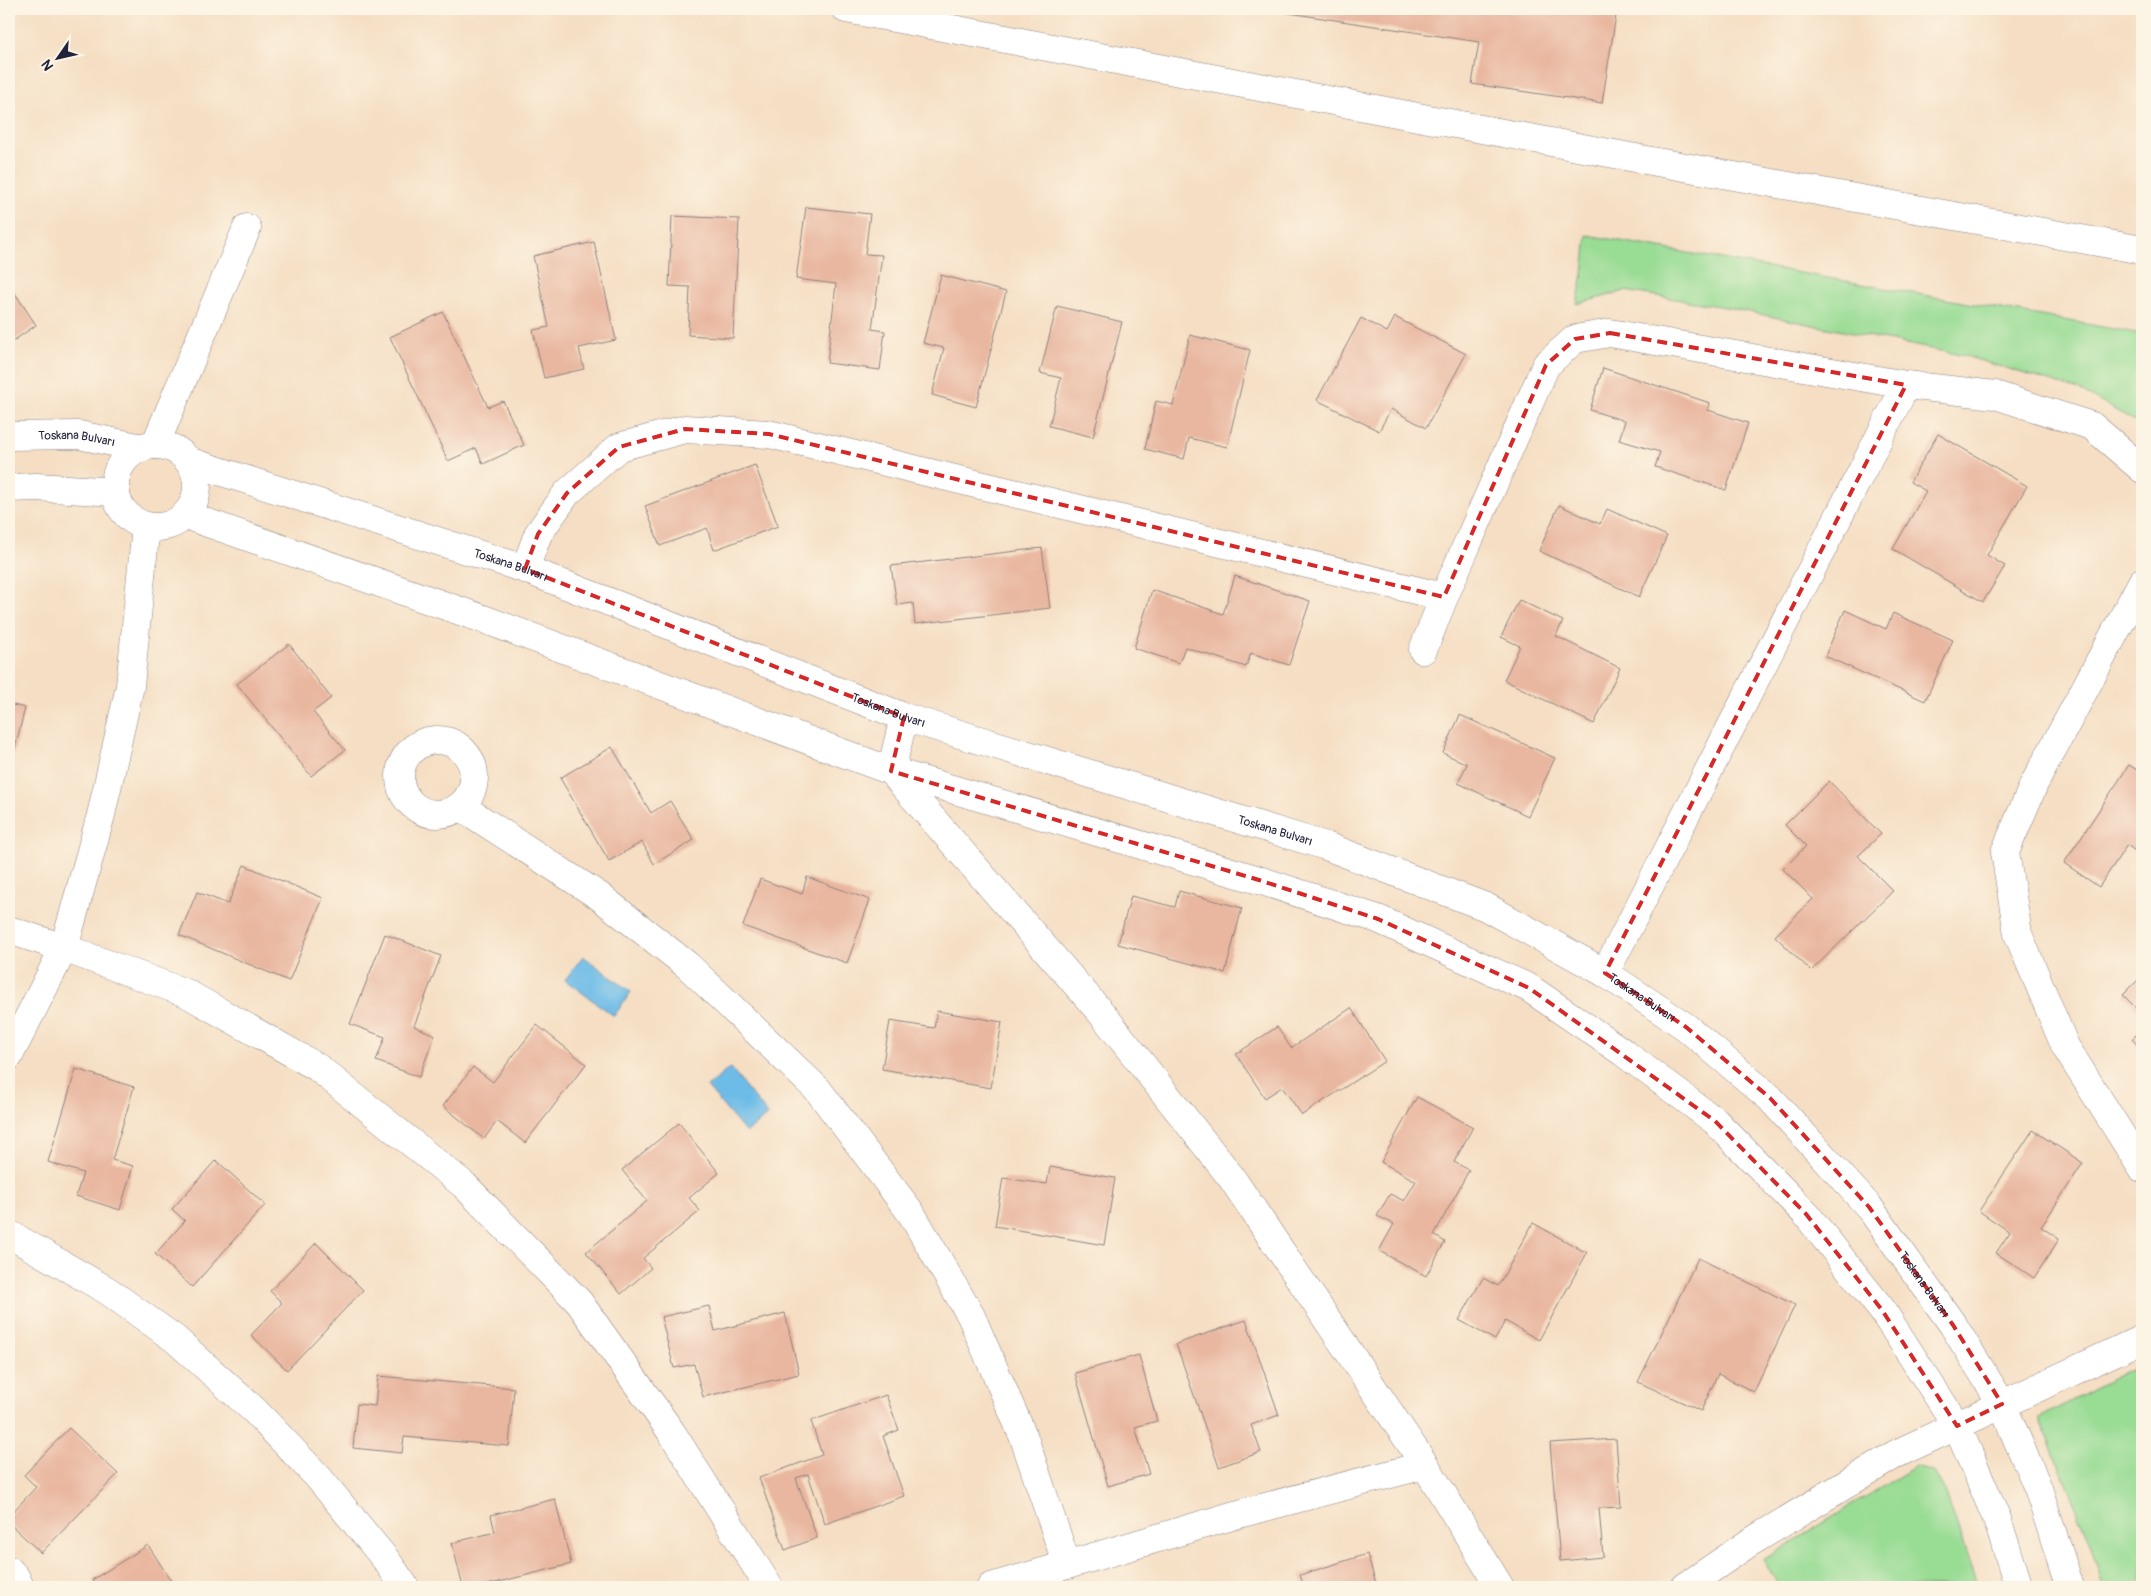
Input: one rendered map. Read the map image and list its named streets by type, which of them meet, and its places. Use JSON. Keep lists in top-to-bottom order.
{
  "streets": {
    "street": ["Toskana Bulvarı"]
  },
  "north": "bottom left"
}
